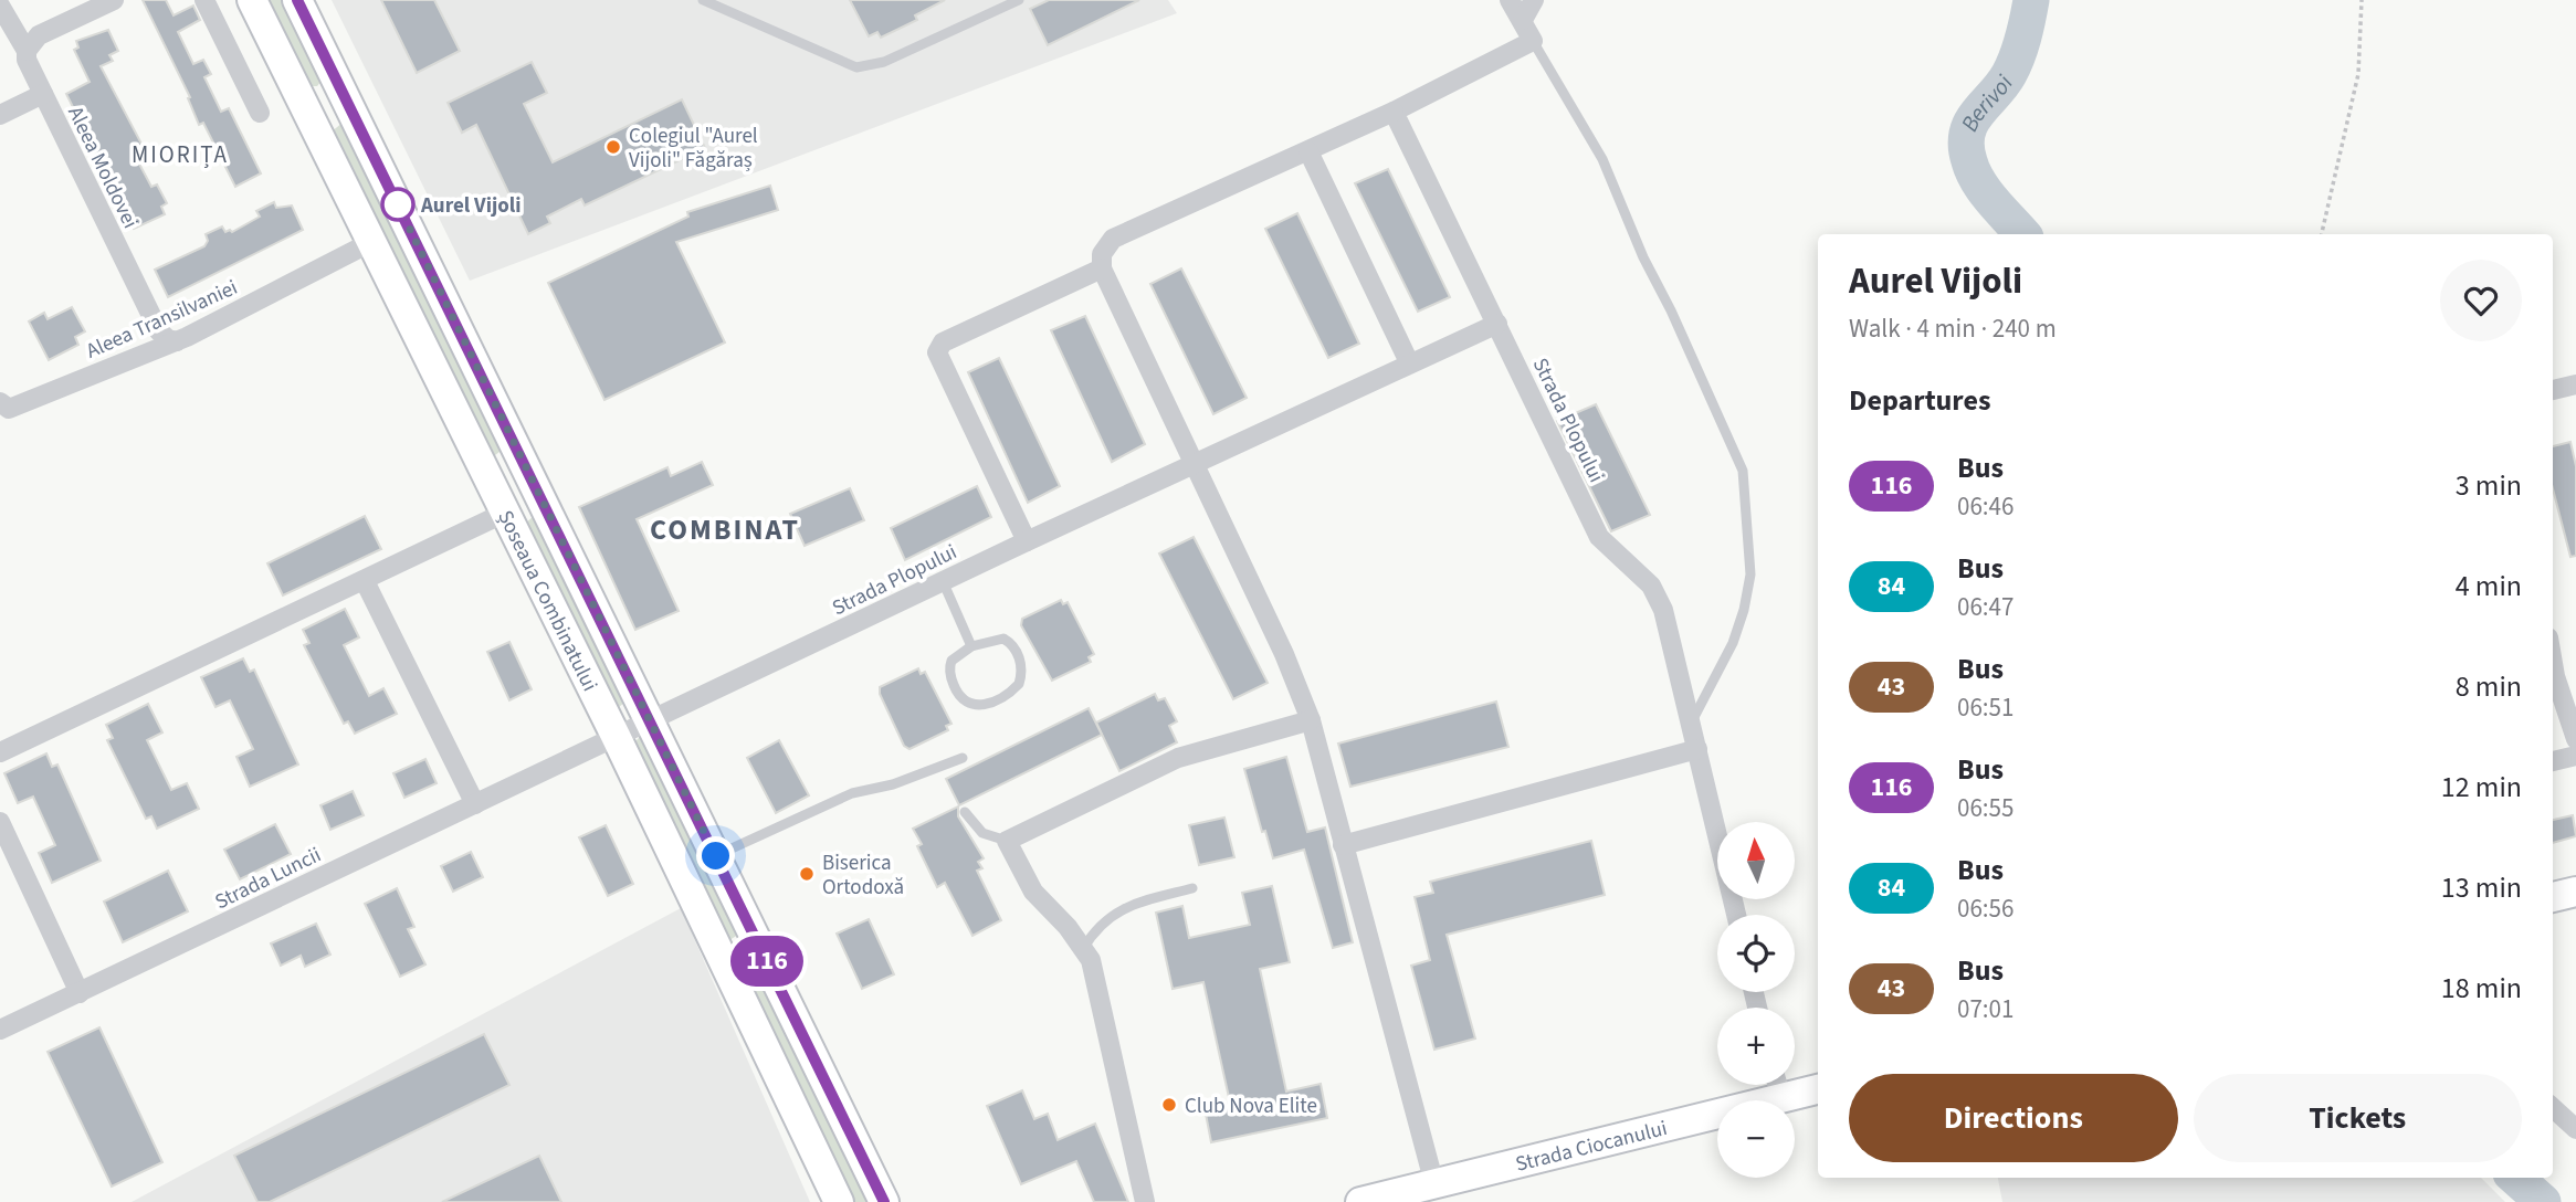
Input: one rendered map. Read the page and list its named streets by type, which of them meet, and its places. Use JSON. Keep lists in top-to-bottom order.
{
  "streets": {
    "main road": ["Șoseaua Combinatului", "Strada Ciocanului"],
    "street": [
      "Aleea Moldovei",
      "Aleea Transilvaniei",
      "Strada Plopului",
      "Strada Luncii"
    ]
  },
  "crossings": [
    ["Aleea Moldovei", "Aleea Transilvaniei"],
    ["Aleea Transilvaniei", "Șoseaua Combinatului"],
    ["Strada Plopului", "Șoseaua Combinatului"],
    ["Strada Plopului", "Strada Luncii"],
    ["Șoseaua Combinatului", "Strada Luncii"]
  ],
  "districts": ["MIORIȚA", "COMBINAT"],
  "water": ["Berivoi"],
  "places": [
    "Colegiul \"Aurel Vijoli\" Făgăraș",
    "Aurel Vijoli",
    "Biserica Ortodoxă",
    "Club Nova Elite"
  ],
  "lines": ["bus line 116"],
  "north": "top",
  "page": {
    "on_map": "116",
    "heading": [
      ["Aurel Vijoli", "Walk · 4 min · 240 m"],
      "Departures"
    ],
    "list": [
      {
        "mark": "116",
        "name": "Bus",
        "note": "06:46",
        "value": "3 min"
      },
      {
        "mark": "84",
        "name": "Bus",
        "note": "06:47",
        "value": "4 min"
      },
      {
        "mark": "43",
        "name": "Bus",
        "note": "06:51",
        "value": "8 min"
      },
      {
        "mark": "116",
        "name": "Bus",
        "note": "06:55",
        "value": "12 min"
      },
      {
        "mark": "84",
        "name": "Bus",
        "note": "06:56",
        "value": "13 min"
      },
      {
        "mark": "43",
        "name": "Bus",
        "note": "07:01",
        "value": "18 min"
      }
    ],
    "map_buttons": ["+", "−"],
    "buttons": ["Directions", "Tickets"]
  }
}
